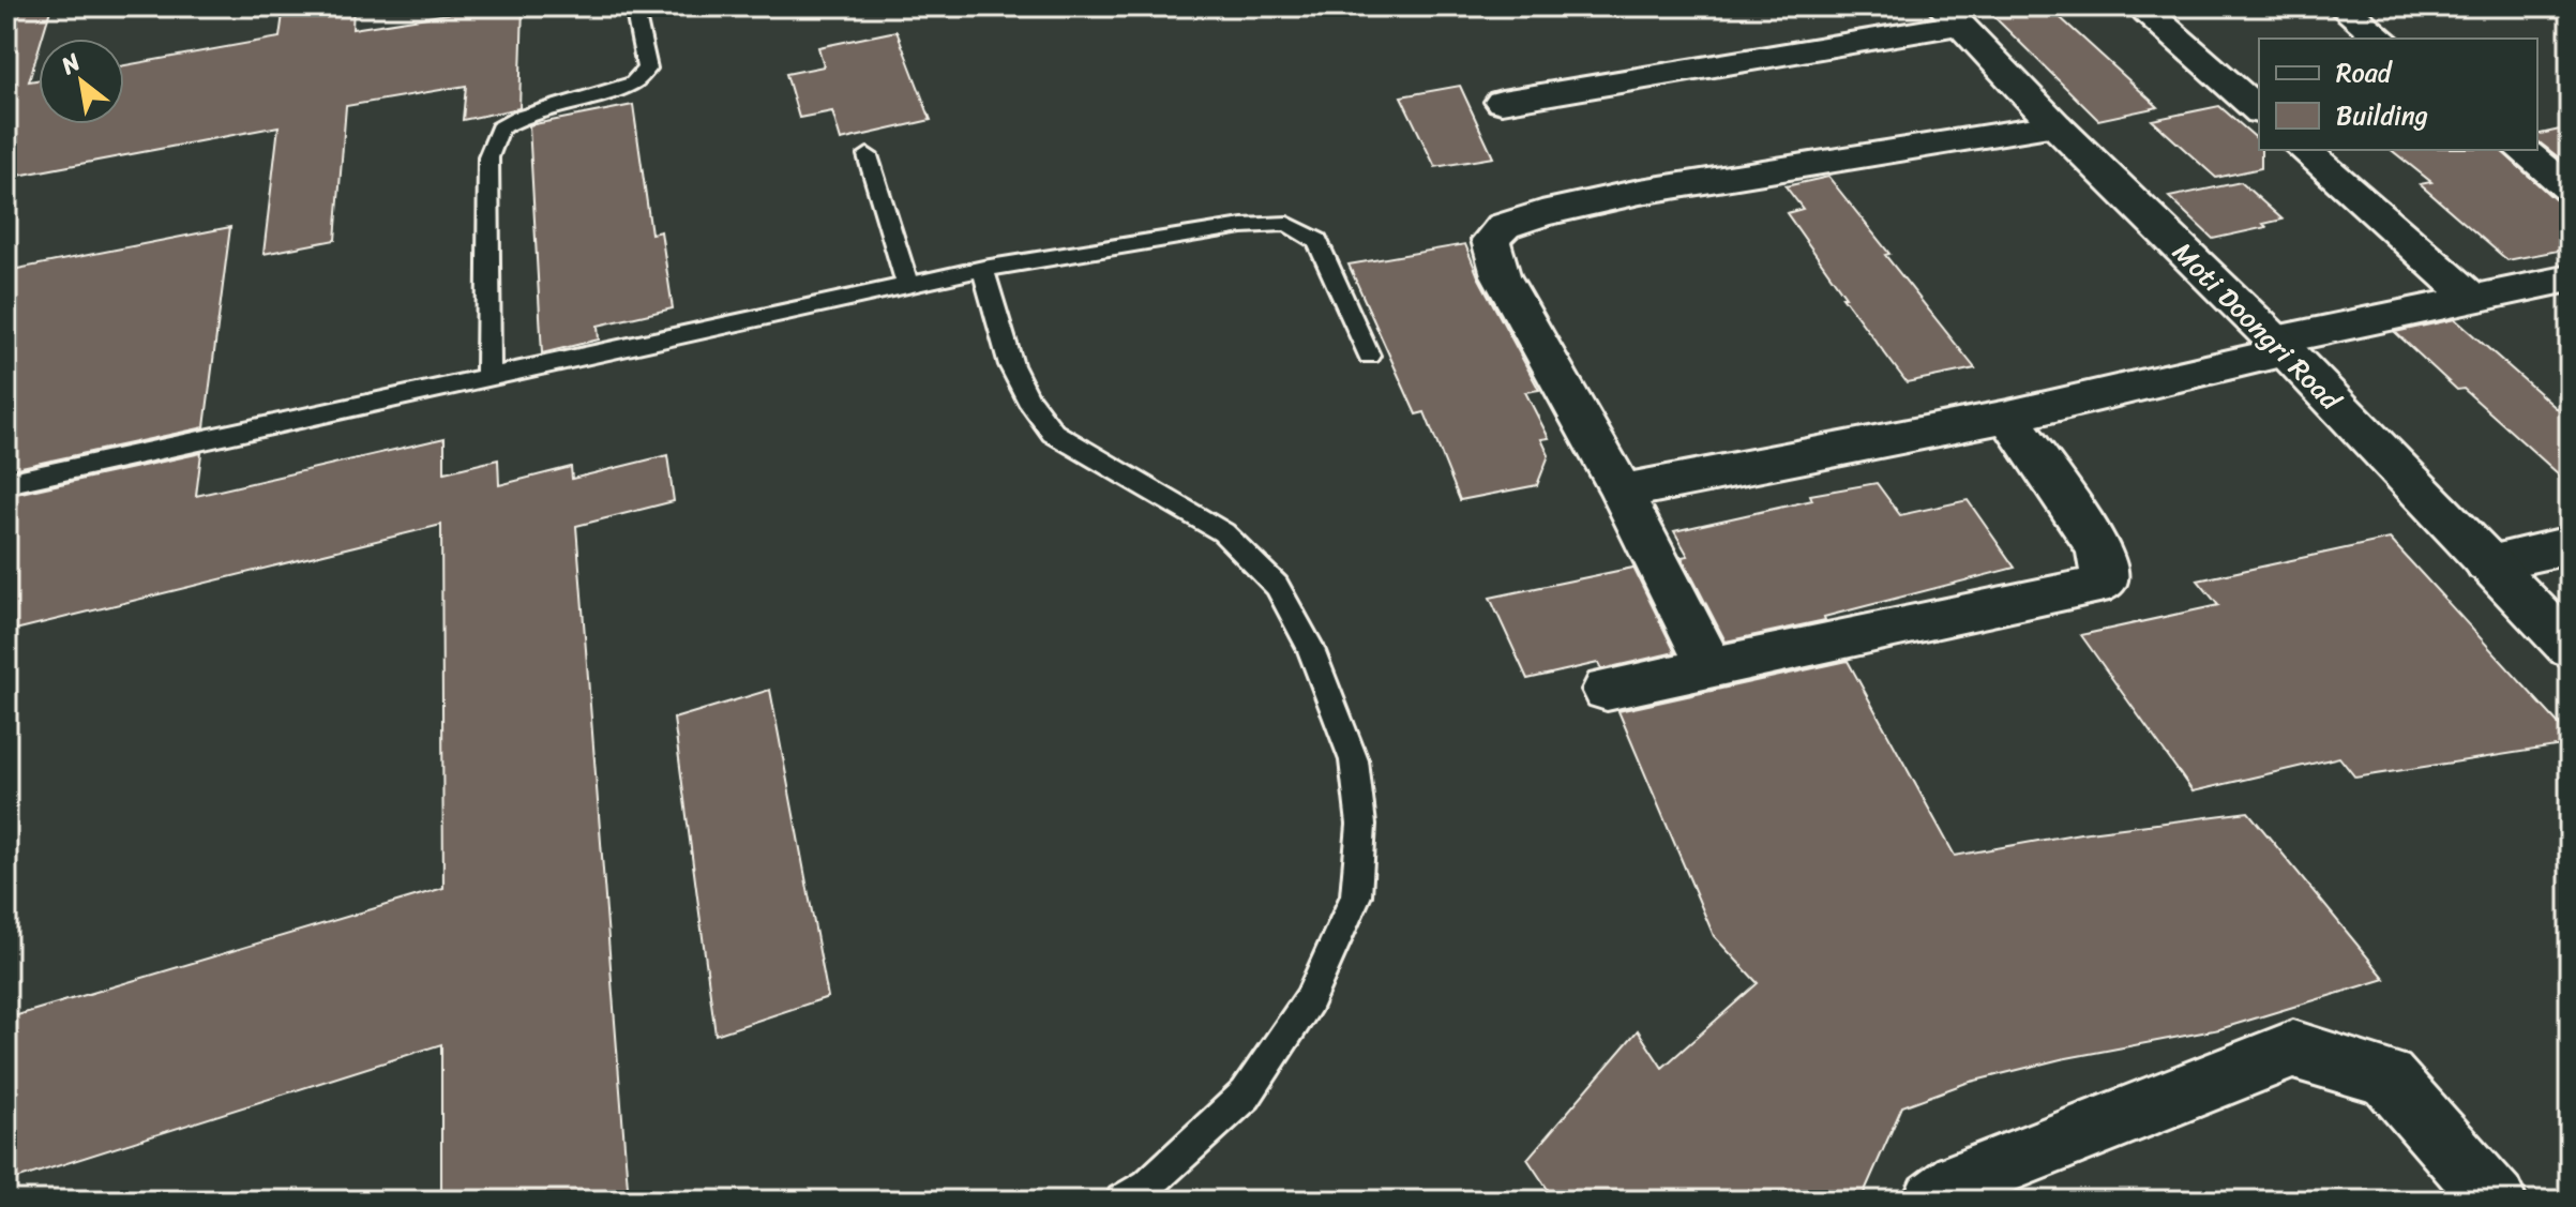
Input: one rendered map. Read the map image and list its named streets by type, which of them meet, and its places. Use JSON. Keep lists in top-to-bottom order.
{
  "streets": {
    "street": ["Moti Doongri Road"]
  },
  "legend": ["Road", "Building"],
  "north": "top left"
}
